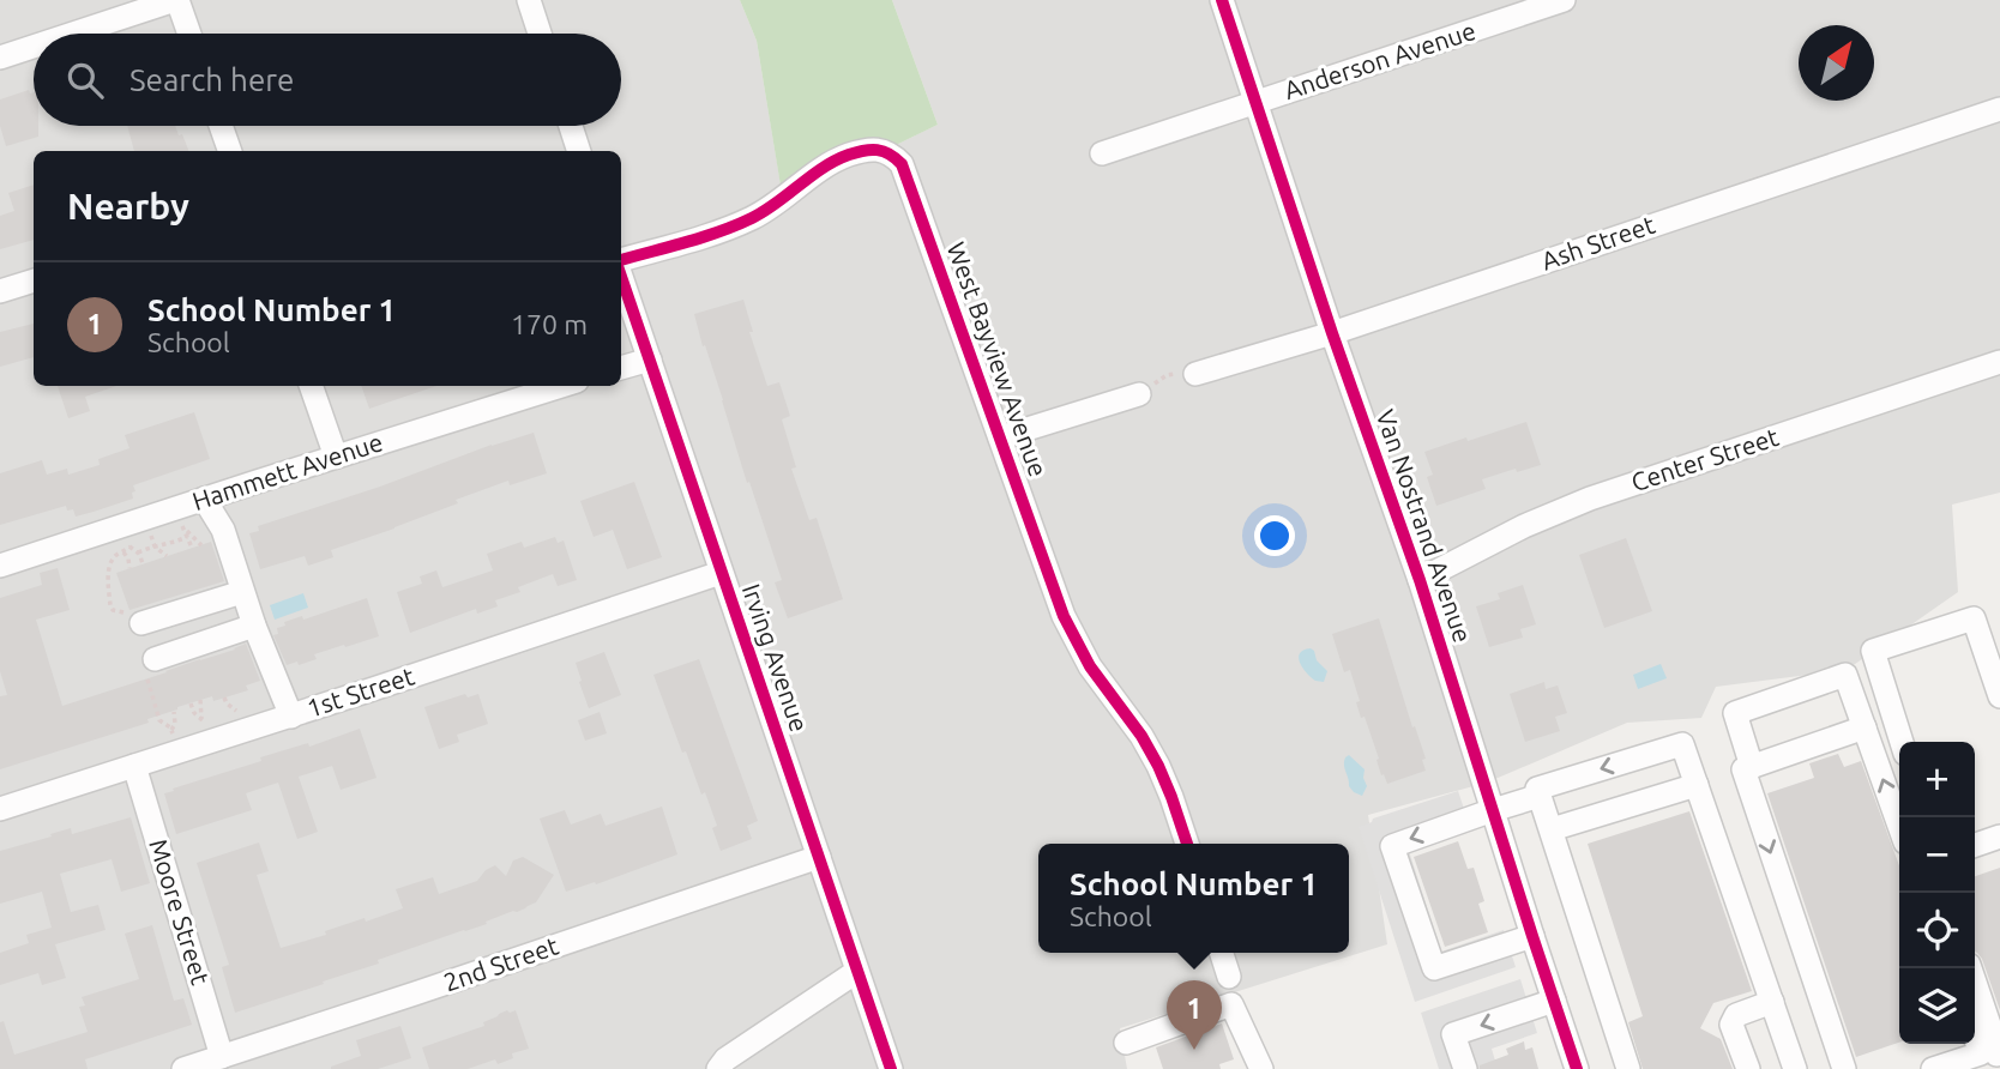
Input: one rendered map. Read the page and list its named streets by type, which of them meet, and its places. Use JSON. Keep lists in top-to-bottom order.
{
  "streets": {
    "street": [
      "Anderson Avenue",
      "Ash Street",
      "West Bayview Avenue",
      "Center Street",
      "Hammett Avenue",
      "Van Nostrand Avenue",
      "Irving Avenue",
      "1st Street",
      "Moore Street",
      "2nd Street"
    ]
  },
  "crossings": [
    ["Anderson Avenue", "Van Nostrand Avenue"],
    ["Ash Street", "Van Nostrand Avenue"],
    ["Center Street", "Van Nostrand Avenue"],
    ["Irving Avenue", "1st Street"],
    ["Irving Avenue", "2nd Street"],
    ["1st Street", "Moore Street"],
    ["Moore Street", "2nd Street"]
  ],
  "north": "top right",
  "page": {
    "search": "Search here",
    "heading": "Nearby",
    "list": [
      {
        "mark": "1",
        "name": "School Number 1",
        "note": "School",
        "value": "170 m"
      }
    ],
    "map_buttons": ["+", "−"],
    "popup": ["School Number 1", "School"],
    "pins": "1"
  }
}
